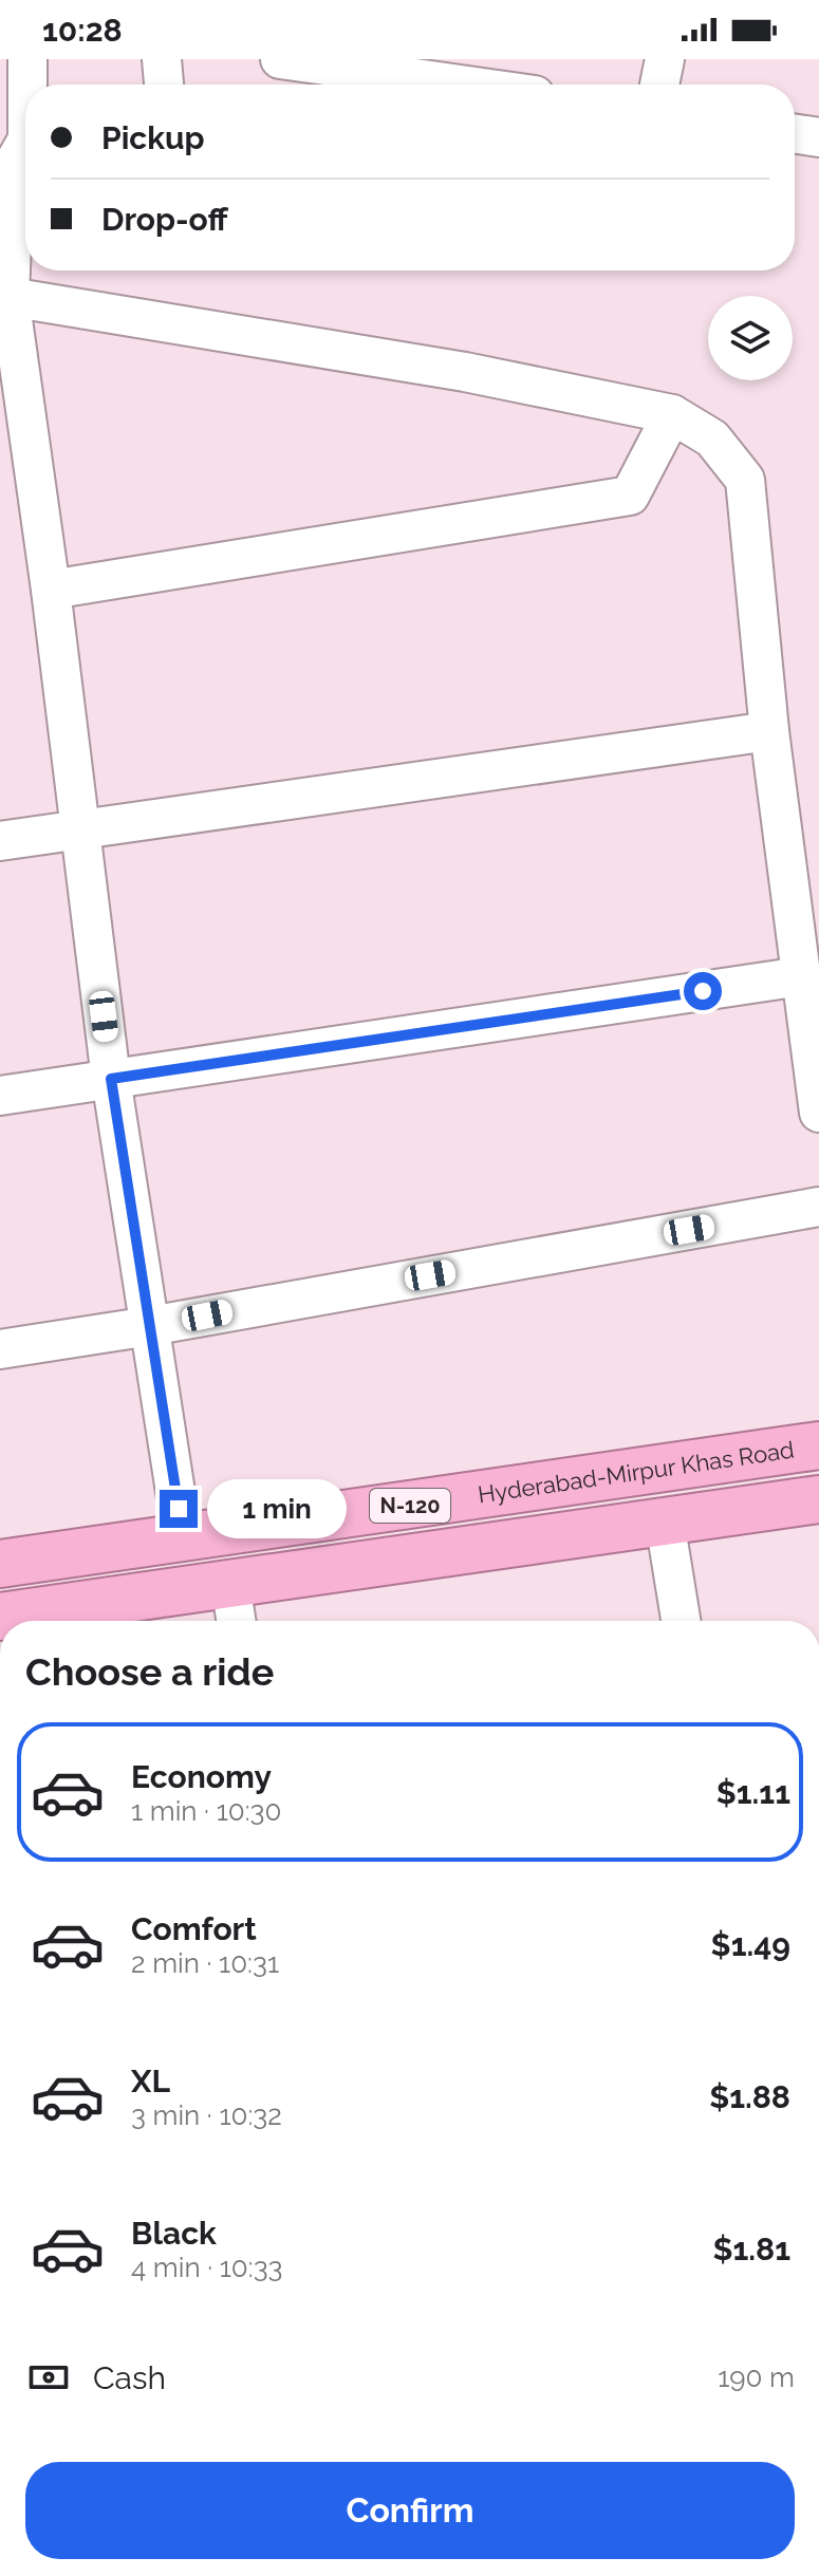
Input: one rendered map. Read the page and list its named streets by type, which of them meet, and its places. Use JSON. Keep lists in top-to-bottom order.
{
  "streets": {
    "highway": ["Hyderabad-Mirpur Khas Road", "N-120"]
  },
  "page": {
    "status": "10:28",
    "banner": ["Pickup", "Drop-off"],
    "bubble": "1 min",
    "heading": "Choose a ride",
    "list": [
      {
        "name": "Economy",
        "note": "1 min · 10:30",
        "value": "$1.11"
      },
      {
        "name": "Comfort",
        "note": "2 min · 10:31",
        "value": "$1.49"
      },
      {
        "name": "XL",
        "note": "3 min · 10:32",
        "value": "$1.88"
      },
      {
        "name": "Black",
        "note": "4 min · 10:33",
        "value": "$1.81"
      }
    ],
    "pay": ["Cash", "190 m"],
    "buttons": "Confirm"
  }
}
